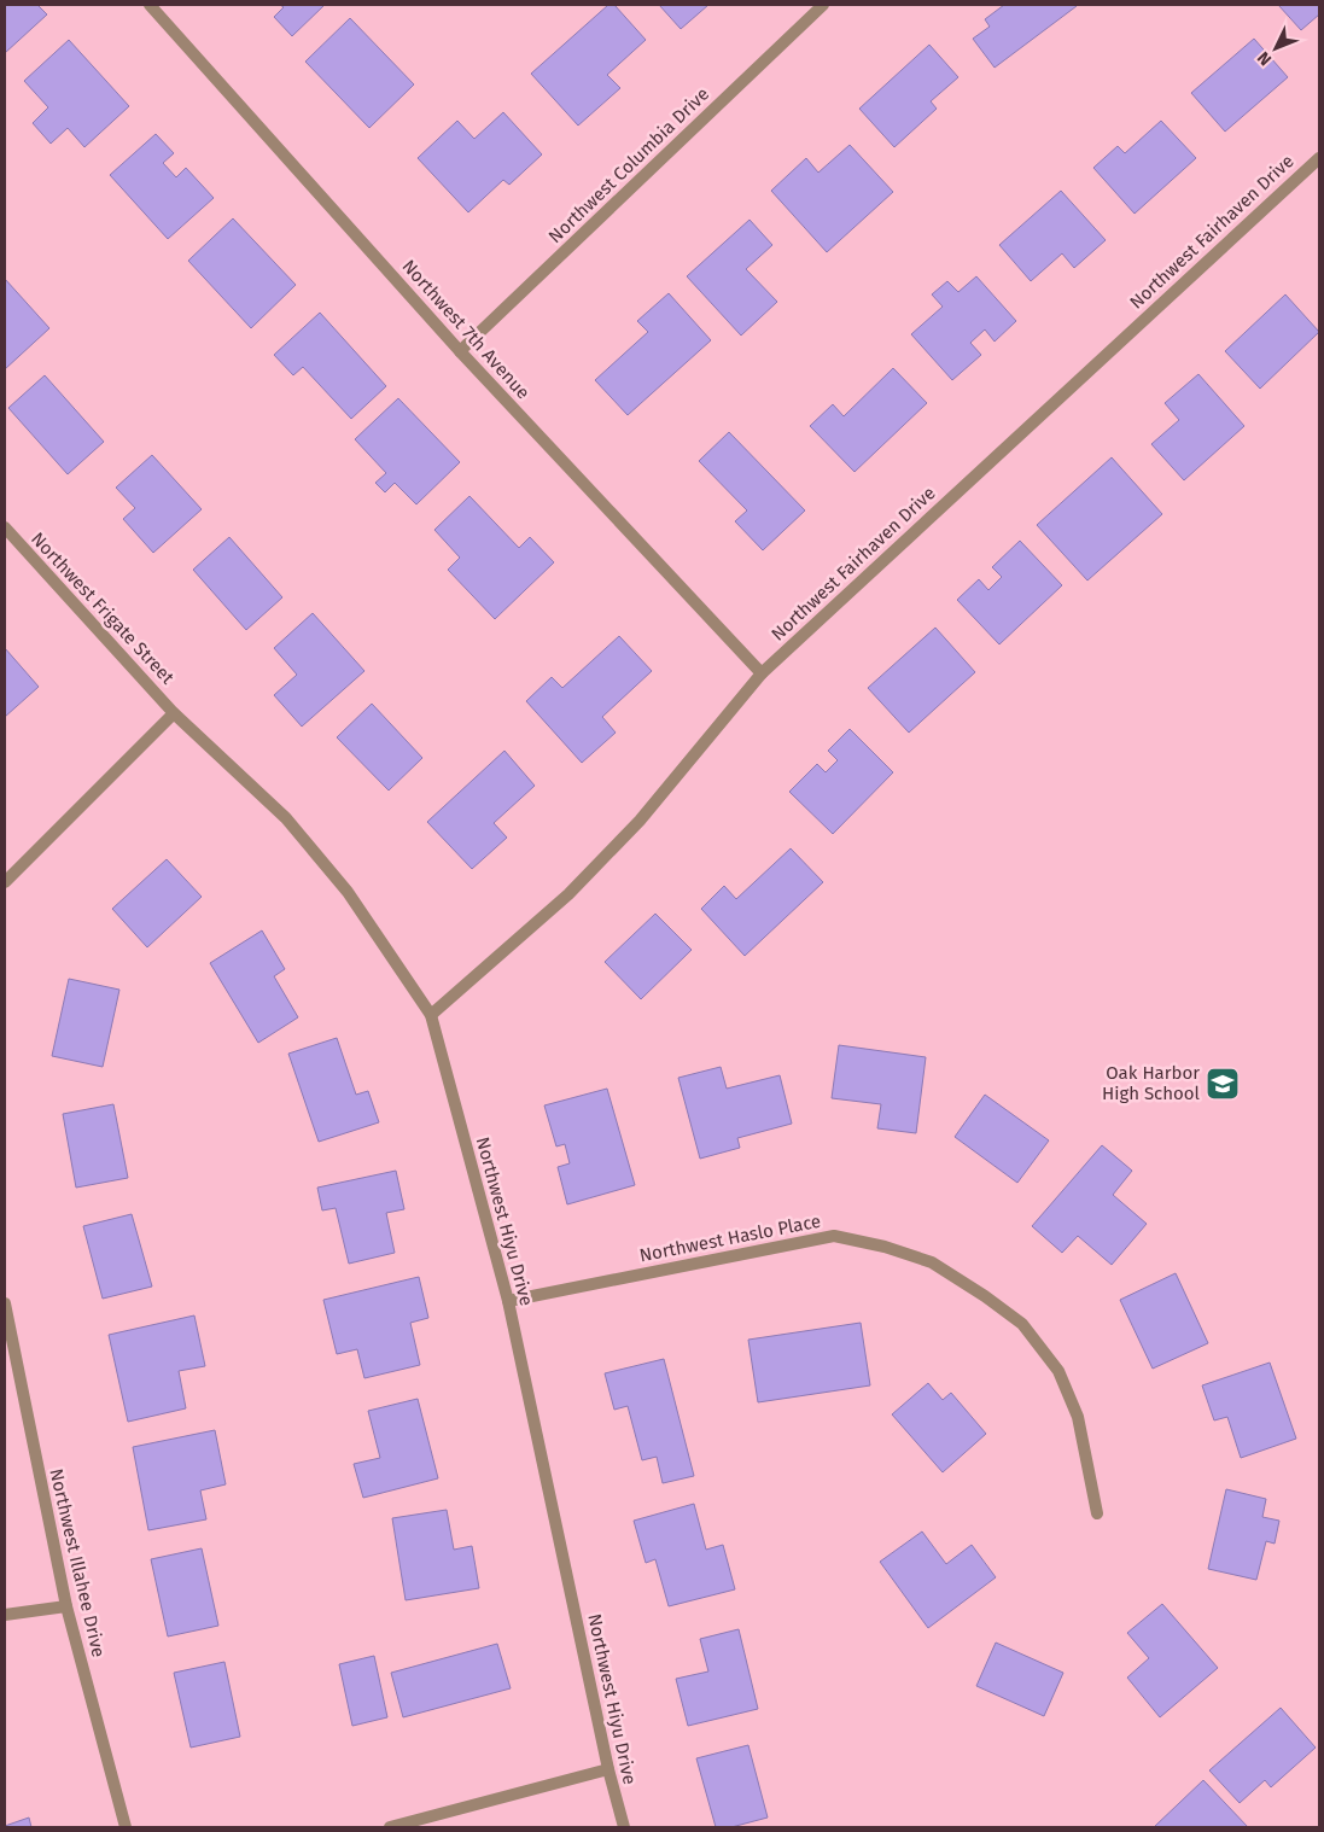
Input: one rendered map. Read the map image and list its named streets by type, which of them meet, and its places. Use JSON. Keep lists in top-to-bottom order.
{
  "streets": {
    "street": [
      "Northwest Columbia Drive",
      "Northwest Fairhaven Drive",
      "Northwest 7th Avenue",
      "Northwest Frigate Street",
      "Northwest Hiyu Drive",
      "Northwest Haslo Place",
      "Northwest Illahee Drive"
    ]
  },
  "crossings": [
    ["Northwest Columbia Drive", "Northwest 7th Avenue"],
    ["Northwest Fairhaven Drive", "Northwest 7th Avenue"],
    ["Northwest Fairhaven Drive", "Northwest Hiyu Drive"],
    ["Northwest Frigate Street", "Northwest Hiyu Drive"],
    ["Northwest Hiyu Drive", "Northwest Haslo Place"]
  ],
  "places": {
    "school or university": ["Oak Harbor High School"]
  },
  "north": "bottom left"
}
